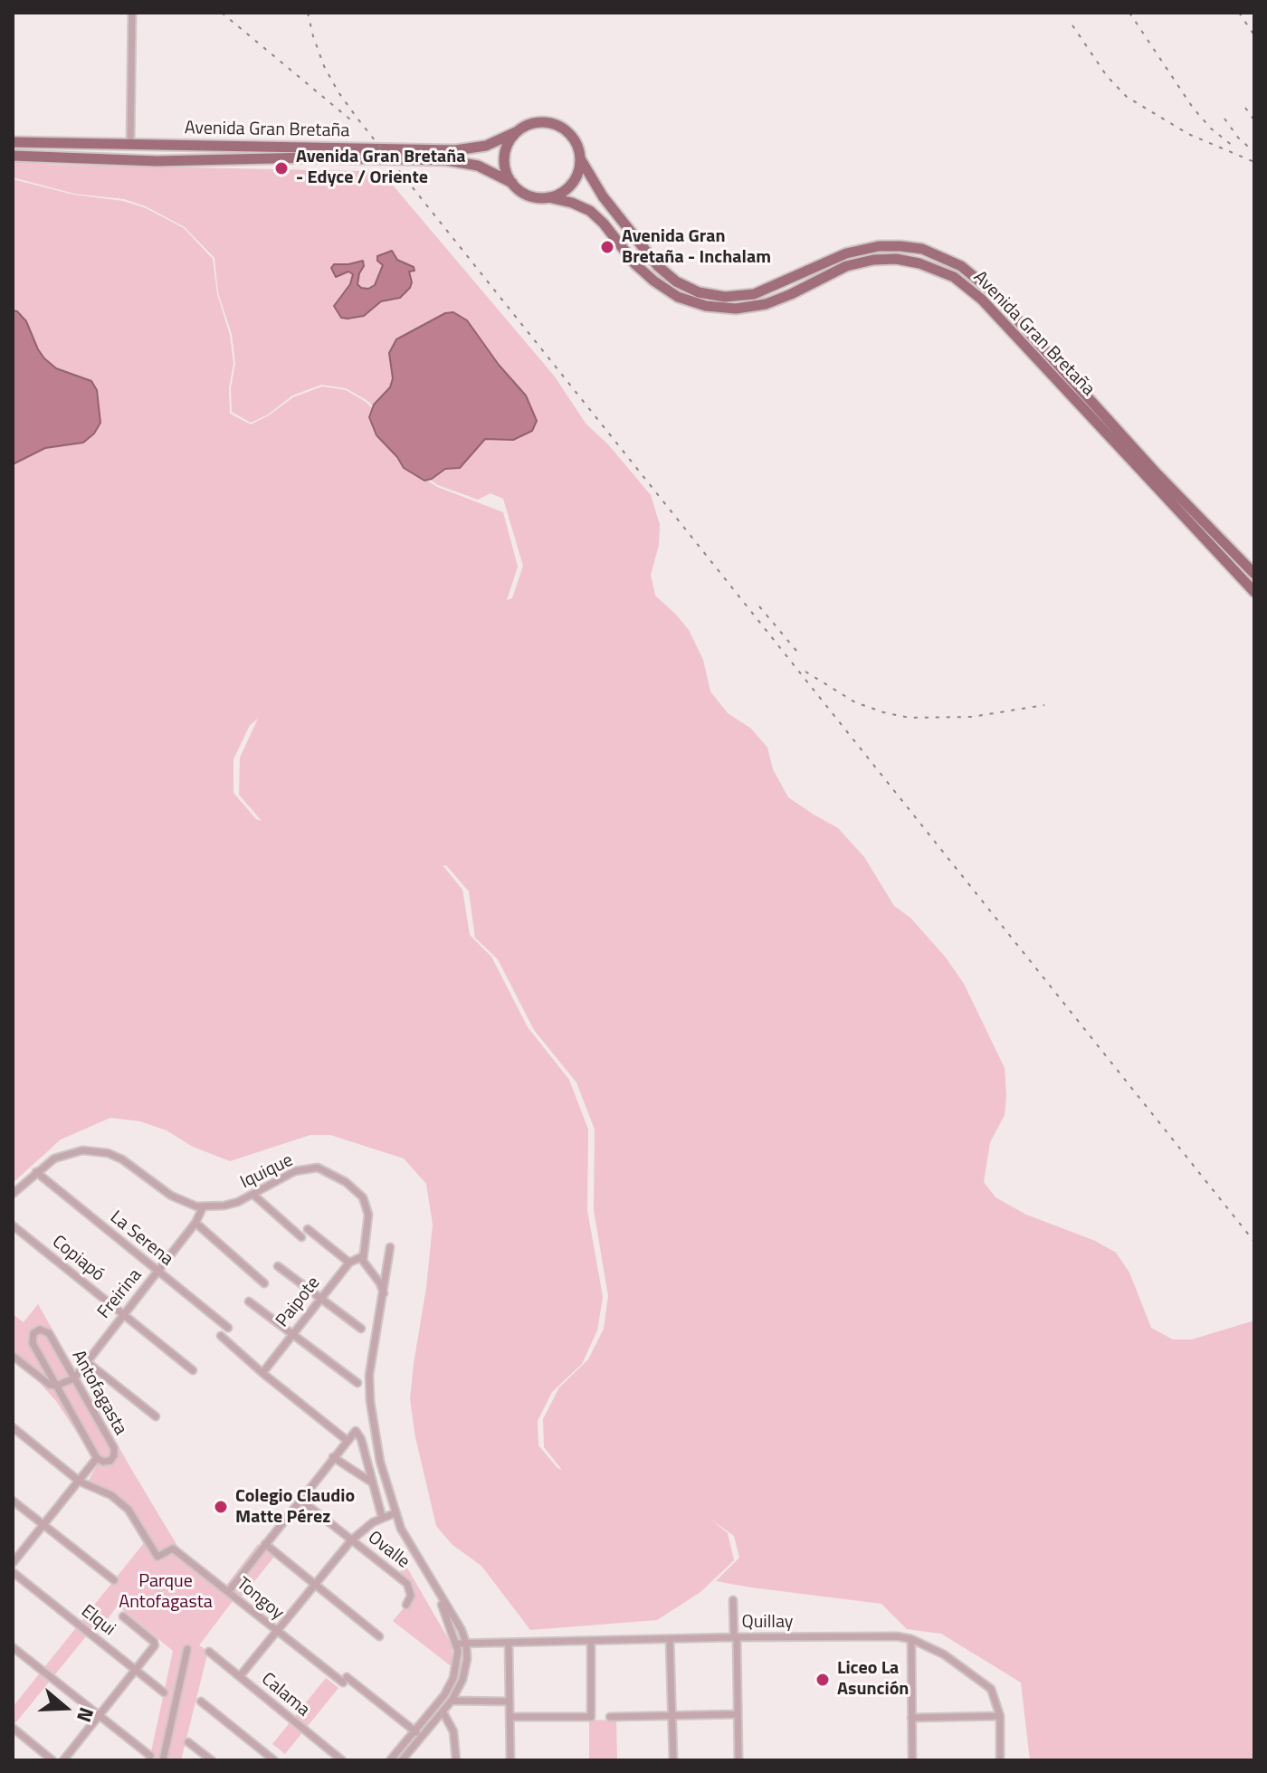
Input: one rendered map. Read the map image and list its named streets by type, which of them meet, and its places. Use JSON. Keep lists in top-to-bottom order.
{
  "streets": {
    "main road": ["Avenida Gran Bretaña"],
    "street": [
      "Iquique",
      "La Serena",
      "Copiapó",
      "Freirina",
      "Paipote",
      "Antofagasta",
      "Ovalle",
      "Tongoy",
      "Elqui",
      "Quillay",
      "Calama"
    ]
  },
  "crossings": [
    ["Iquique", "Freirina"],
    ["Iquique", "Paipote"],
    ["La Serena", "Freirina"],
    ["Copiapó", "Freirina"],
    ["Freirina", "Antofagasta"]
  ],
  "parks": ["Parque Antofagasta"],
  "places": [
    "Avenida Gran Bretaña - Edyce / Oriente",
    "Avenida Gran Bretaña - Inchalam",
    "Colegio Claudio Matte Pérez",
    "Liceo La Asunción"
  ],
  "north": "right"
}
